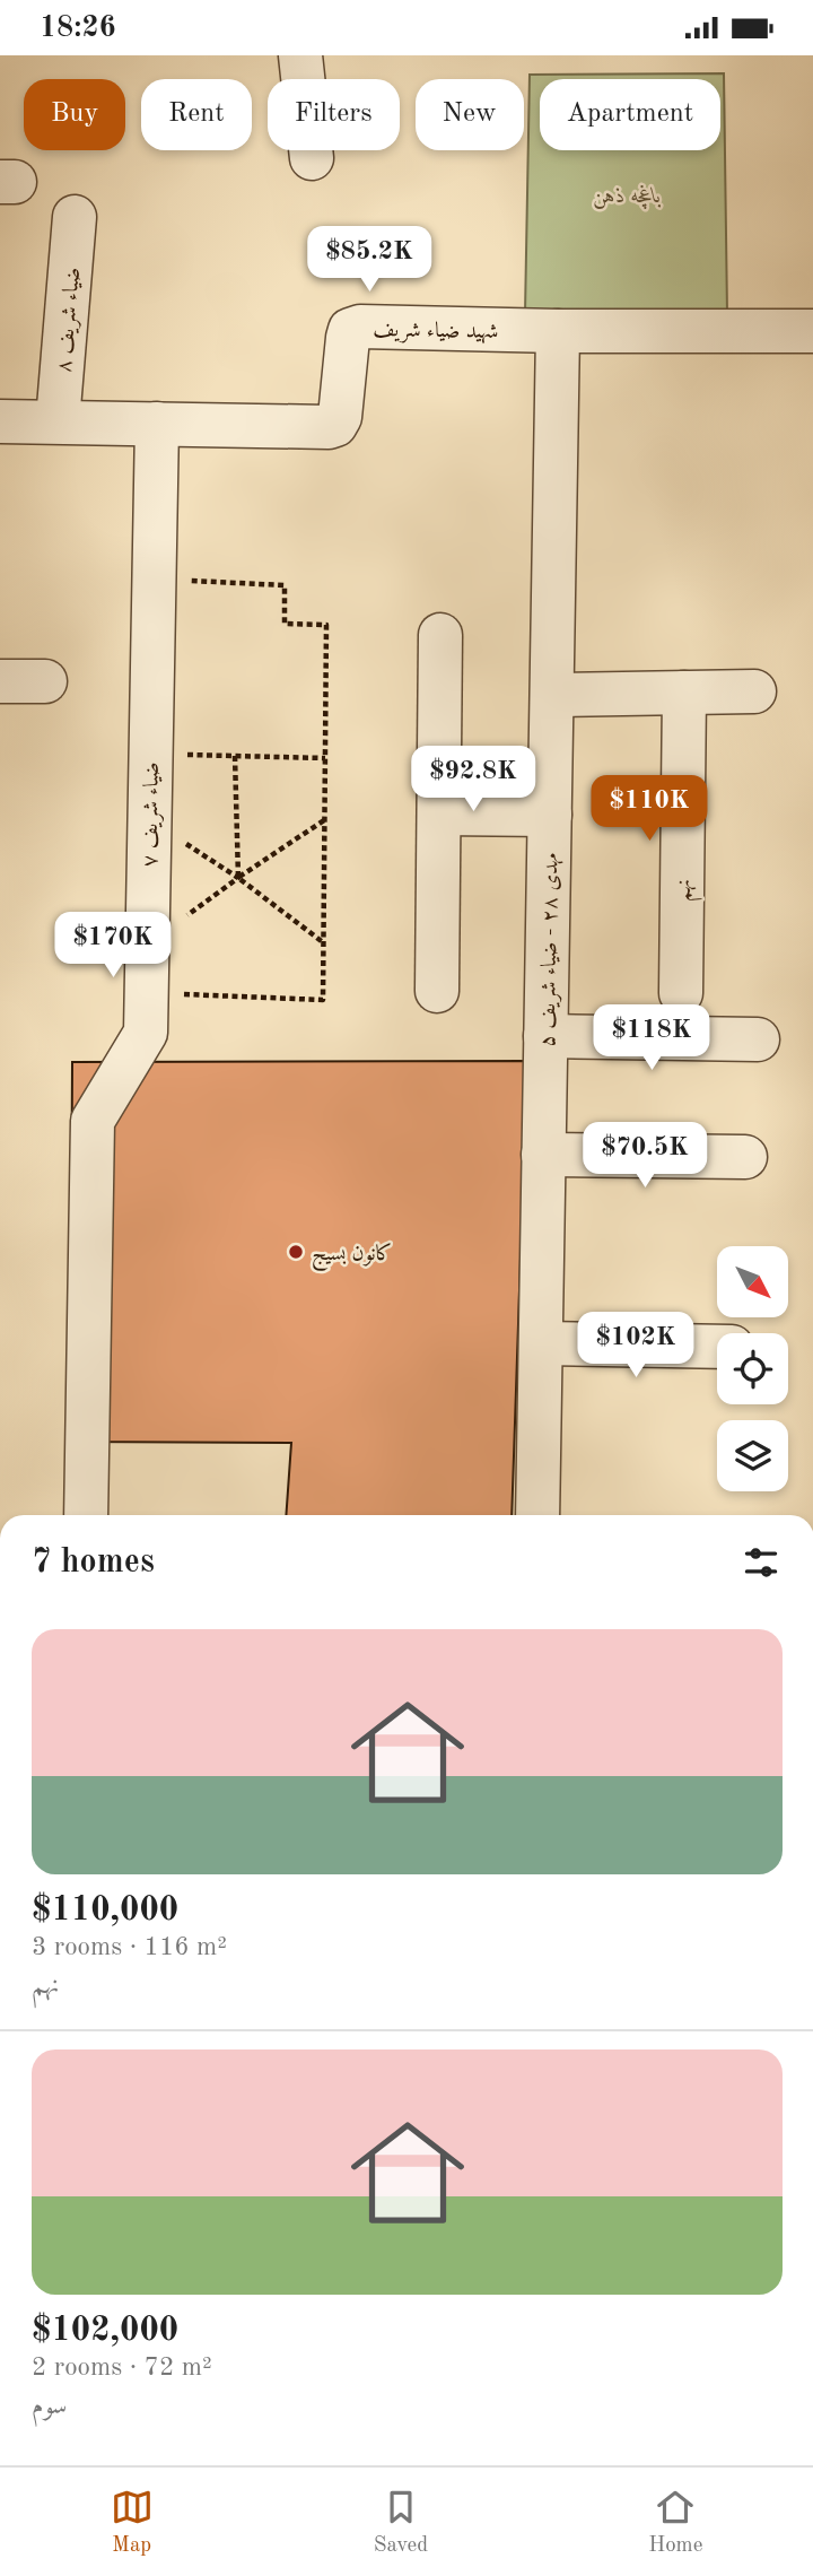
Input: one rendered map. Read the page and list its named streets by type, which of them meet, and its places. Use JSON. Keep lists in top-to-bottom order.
{
  "streets": {
    "street": [
      "ضیاء شریف ۸",
      "شهید ضیاء شریف",
      "ضیاء شریف ۷",
      "نهم",
      "مهدی ۲۸ - ضیاء شریف ۵"
    ]
  },
  "crossings": [
    ["ضیاء شریف ۸", "شهید ضیاء شریف"],
    ["شهید ضیاء شریف", "ضیاء شریف ۷"],
    ["شهید ضیاء شریف", "مهدی ۲۸ - ضیاء شریف ۵"]
  ],
  "parks": ["باغچه ذهن"],
  "places": ["کانون بسیج"],
  "north": "bottom right",
  "page": {
    "status": "18:26",
    "chip": [
      "Buy",
      "Rent",
      "Filters",
      "New",
      "Apartment"
    ],
    "price": [
      "$85.2K",
      "$92.8K",
      "$110K",
      "$170K",
      "$118K",
      "$70.5K",
      "$102K"
    ],
    "heading": "7 homes",
    "list": [
      {
        "name": "$110,000",
        "note": "3 rooms · 116 m² · نهم"
      },
      {
        "name": "$102,000",
        "note": "2 rooms · 72 m² · سوم"
      }
    ],
    "tabs": ["Map", "Saved", "Home"]
  }
}
